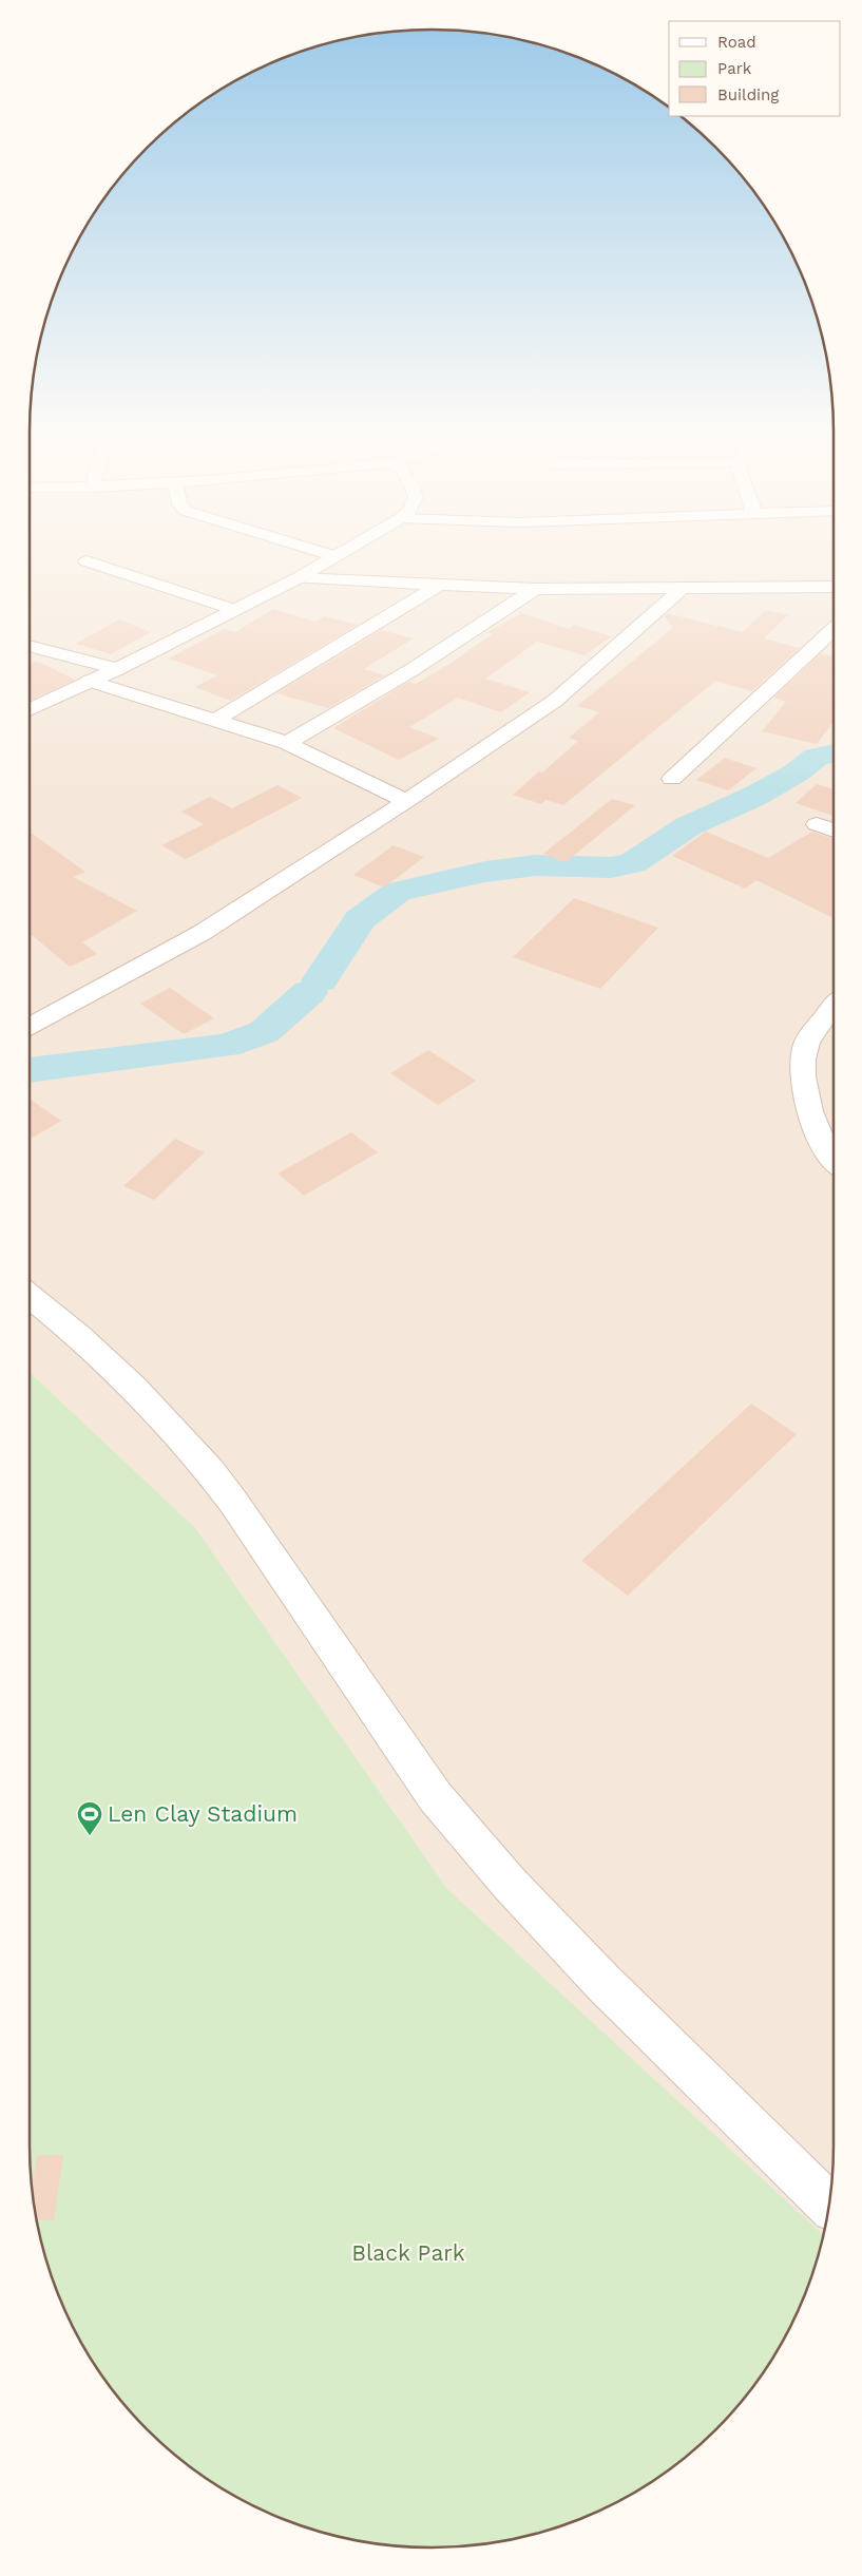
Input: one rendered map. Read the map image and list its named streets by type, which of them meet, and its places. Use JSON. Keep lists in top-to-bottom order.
{
  "parks": ["Black Park"],
  "places": {
    "sports": ["Len Clay Stadium"]
  },
  "legend": ["Road", "Park", "Building"]
}
